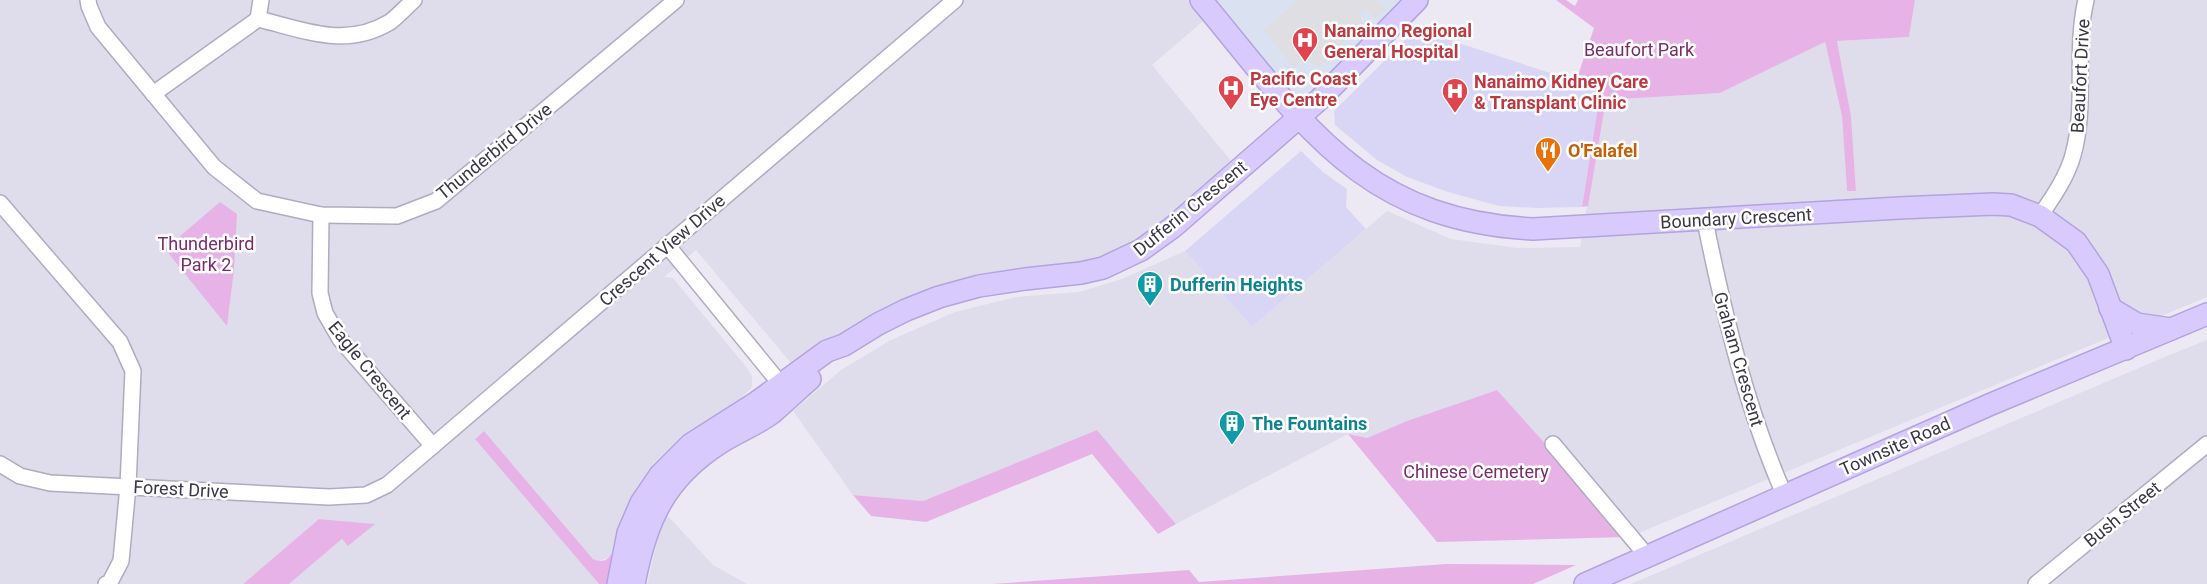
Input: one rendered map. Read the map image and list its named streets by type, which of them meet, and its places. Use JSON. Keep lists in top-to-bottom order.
{
  "streets": {
    "street": [
      "Beaufort Drive",
      "Thunderbird Drive",
      "Dufferin Crescent",
      "Boundary Crescent",
      "Crescent View Drive",
      "Graham Crescent",
      "Eagle Crescent",
      "Townsite Road",
      "Forest Drive",
      "Bush Street"
    ]
  },
  "crossings": [
    ["Beaufort Drive", "Boundary Crescent"],
    ["Thunderbird Drive", "Eagle Crescent"],
    ["Dufferin Crescent", "Boundary Crescent"],
    ["Boundary Crescent", "Graham Crescent"],
    ["Boundary Crescent", "Townsite Road"],
    ["Crescent View Drive", "Eagle Crescent"],
    ["Crescent View Drive", "Forest Drive"],
    ["Graham Crescent", "Townsite Road"]
  ],
  "parks": ["Beaufort Park", "Thunderbird Park 2", "Chinese Cemetery"],
  "places": {
    "hospital": ["Nanaimo Regional General Hospital", "Pacific Coast Eye Centre", "Nanaimo Kidney Care & Transplant Clinic"],
    "restaurant": ["O'Falafel"],
    "building": ["Dufferin Heights", "The Fountains"]
  }
}
